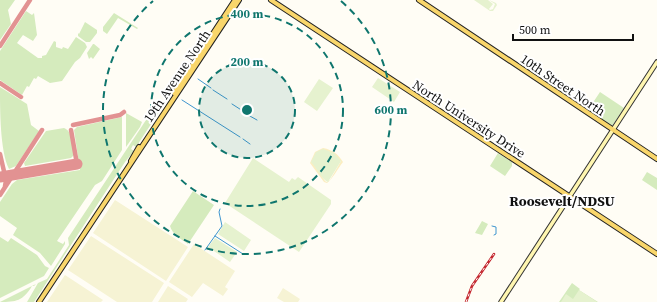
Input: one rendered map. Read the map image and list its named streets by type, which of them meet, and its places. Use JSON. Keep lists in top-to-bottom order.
{
  "streets": {
    "main road": ["19th Avenue North", "10th Street North", "North University Drive"]
  },
  "districts": ["Roosevelt/NDSU"],
  "scale_bar": "500 m",
  "rings": ["400 m", "200 m", "600 m"]
}
